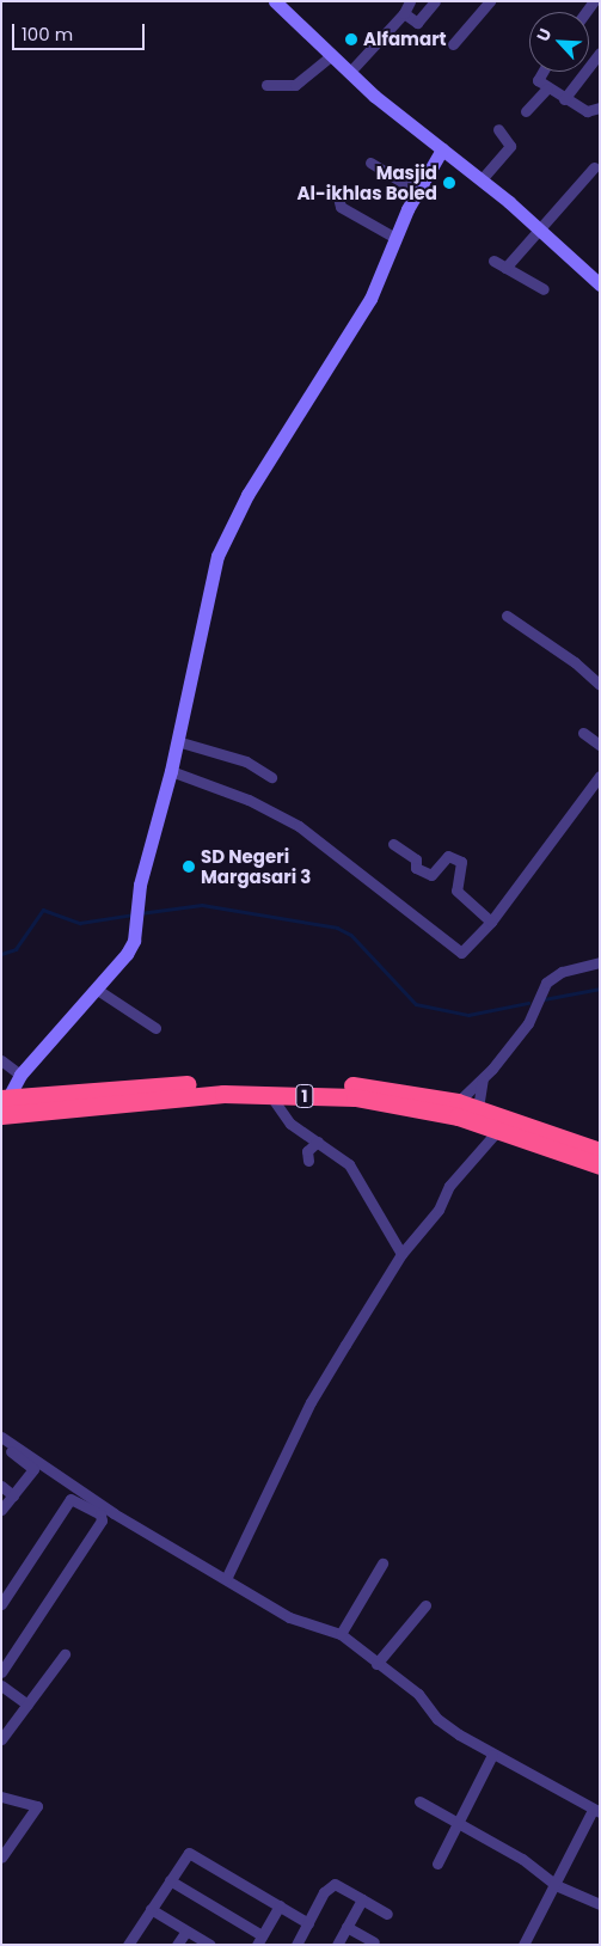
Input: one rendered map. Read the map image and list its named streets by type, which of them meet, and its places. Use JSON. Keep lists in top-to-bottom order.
{
  "streets": {
    "highway": ["1"]
  },
  "places": ["Alfamart", "Masjid Al-ikhlas Boled", "SD Negeri Margasari 3"],
  "scale_bar": "100 m",
  "north": "top left"
}
